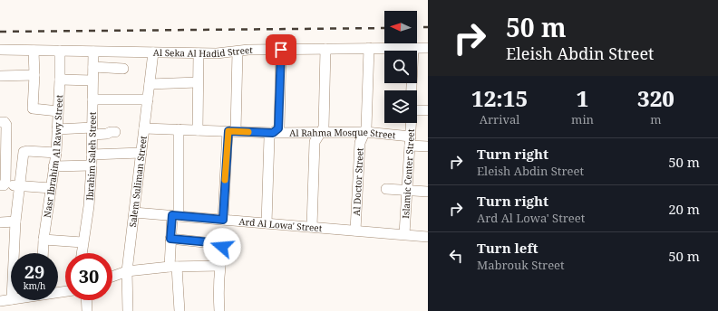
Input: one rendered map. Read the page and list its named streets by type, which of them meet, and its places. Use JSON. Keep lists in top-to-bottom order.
{
  "streets": {
    "street": [
      "Al Seka Al Hadid Street",
      "Al Rahma Mosque Street",
      "Nasr Ibrahim Al Rawy Street",
      "Ibrahim Saleh Street",
      "Islamic Center Street",
      "Salem Suliman Street",
      "Al Doctor Street",
      "Ard Al Lowa' Street"
    ]
  },
  "crossings": [
    ["Al Seka Al Hadid Street", "Nasr Ibrahim Al Rawy Street"],
    ["Al Seka Al Hadid Street", "Ibrahim Saleh Street"],
    ["Al Seka Al Hadid Street", "Islamic Center Street"],
    ["Al Seka Al Hadid Street", "Salem Suliman Street"],
    ["Al Seka Al Hadid Street", "Al Doctor Street"],
    ["Al Rahma Mosque Street", "Islamic Center Street"],
    ["Al Rahma Mosque Street", "Salem Suliman Street"],
    ["Al Rahma Mosque Street", "Al Doctor Street"],
    ["Islamic Center Street", "Ard Al Lowa' Street"],
    ["Salem Suliman Street", "Ard Al Lowa' Street"],
    ["Al Doctor Street", "Ard Al Lowa' Street"]
  ],
  "north": "left",
  "page": {
    "turn": ["50 m", "Eleish Abdin Street"],
    "eta": [
      "12:15",
      "Arrival",
      "1",
      "min",
      "320",
      "m"
    ],
    "list": [
      {
        "name": "Turn right",
        "note": "Eleish Abdin Street",
        "value": "50 m"
      },
      {
        "name": "Turn right",
        "note": "Ard Al Lowa' Street",
        "value": "20 m"
      },
      {
        "name": "Turn left",
        "note": "Mabrouk Street",
        "value": "50 m"
      }
    ],
    "speed": "29 km/h",
    "limit": "30"
  }
}
